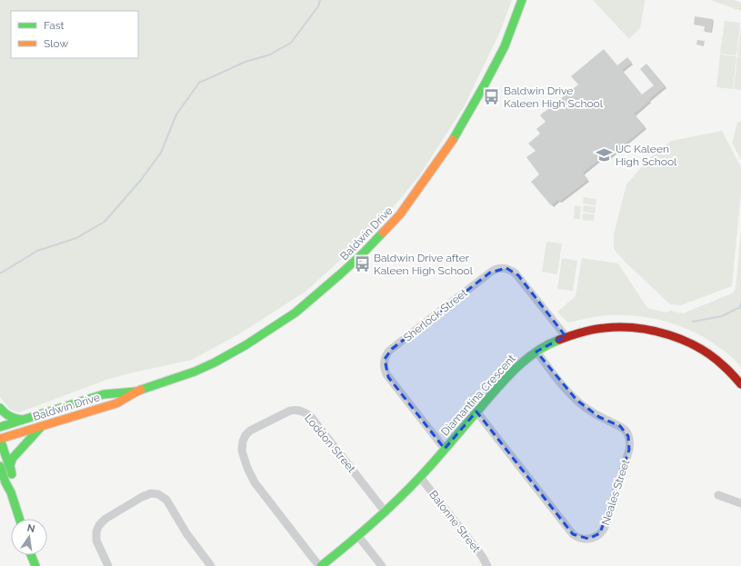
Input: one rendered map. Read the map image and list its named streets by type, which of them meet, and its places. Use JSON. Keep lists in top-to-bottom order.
{
  "streets": {
    "main road": ["Baldwin Drive", "Diamantina Crescent"],
    "street": [
      "Sherlock Street",
      "Loddon Street",
      "Neales Street",
      "Balonne Street"
    ]
  },
  "crossings": [
    ["Sherlock Street", "Diamantina Crescent"],
    ["Diamantina Crescent", "Loddon Street"],
    ["Diamantina Crescent", "Neales Street"],
    ["Diamantina Crescent", "Balonne Street"]
  ],
  "places": {
    "bus stop": ["Baldwin Drive Kaleen High School", "Baldwin Drive after Kaleen High School"],
    "school or university": ["UC Kaleen High School"]
  },
  "legend": ["Fast", "Slow"],
  "north": "top"
}
